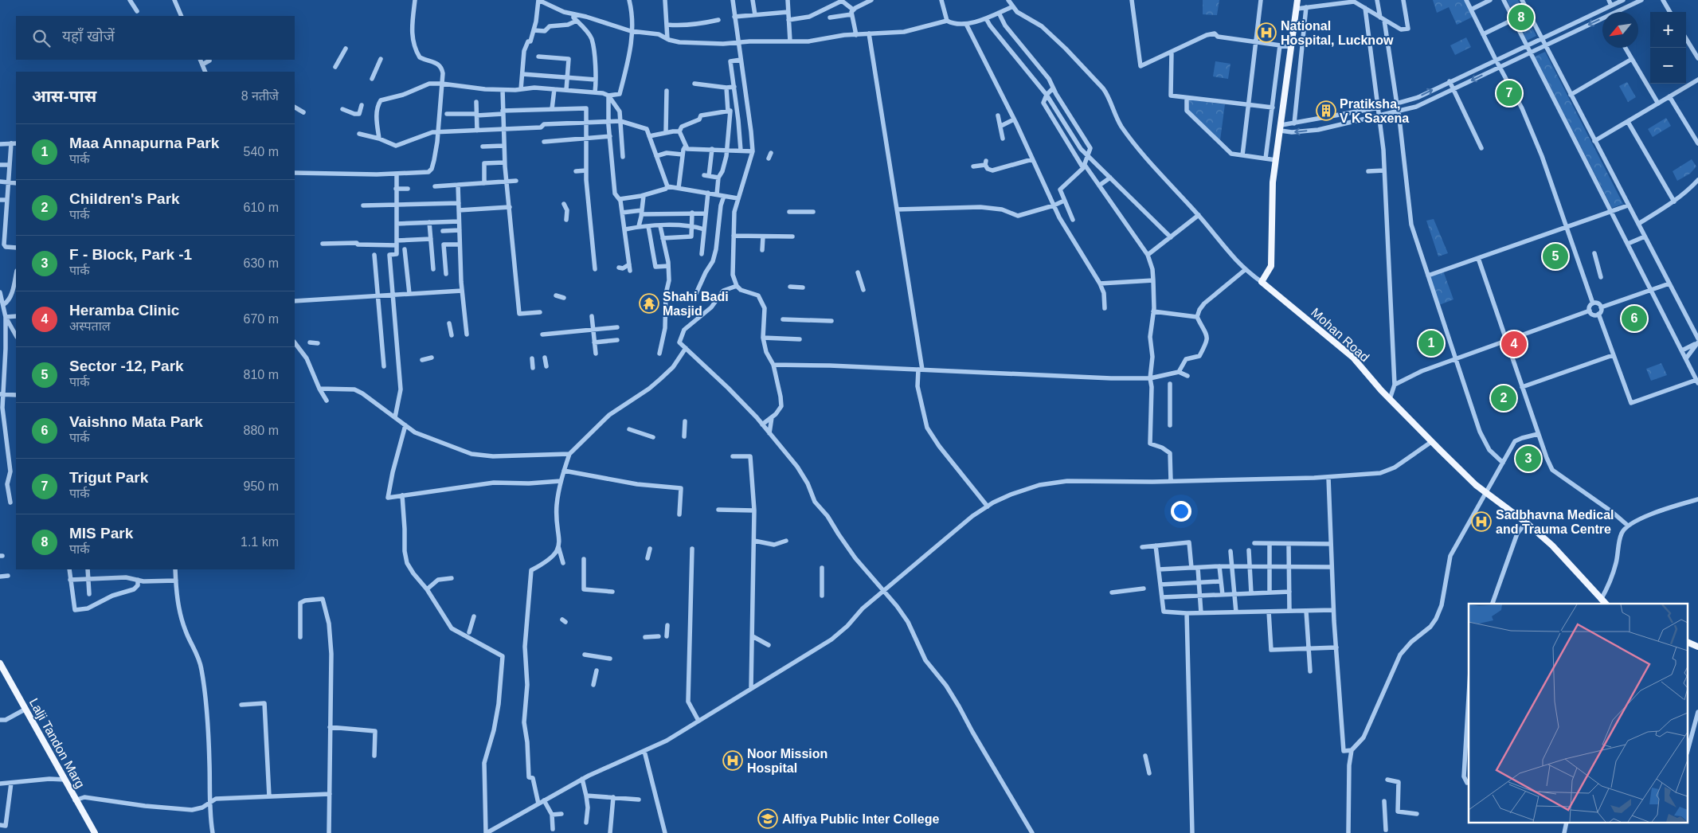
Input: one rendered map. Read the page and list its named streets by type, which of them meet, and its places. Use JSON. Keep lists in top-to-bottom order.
{
  "streets": {
    "main road": ["Mohan Road", "Lalji Tandon Marg"]
  },
  "places": {
    "hospital": ["National Hospital, Lucknow", "Sadbhavna Medical and Trauma Centre", "Noor Mission Hospital"],
    "building": ["Pratiksha, V K Saxena"],
    "temple": ["Shahi Badi Masjid"],
    "school or university": ["Alfiya Public Inter College"]
  },
  "north": "bottom left",
  "page": {
    "pins": [
      "8",
      "7",
      "5",
      "6",
      "1",
      "4",
      "2",
      "3"
    ],
    "map_buttons": ["+", "−"],
    "search": "यहाँ खोजें",
    "heading": ["आस-पास", "8 नतीजे"],
    "list": [
      {
        "mark": "1",
        "name": "Maa Annapurna Park",
        "note": "पार्क",
        "value": "540 m"
      },
      {
        "mark": "2",
        "name": "Children's Park",
        "note": "पार्क",
        "value": "610 m"
      },
      {
        "mark": "3",
        "name": "F - Block, Park -1",
        "note": "पार्क",
        "value": "630 m"
      },
      {
        "mark": "4",
        "name": "Heramba Clinic",
        "note": "अस्पताल",
        "value": "670 m"
      },
      {
        "mark": "5",
        "name": "Sector -12, Park",
        "note": "पार्क",
        "value": "810 m"
      },
      {
        "mark": "6",
        "name": "Vaishno Mata Park",
        "note": "पार्क",
        "value": "880 m"
      },
      {
        "mark": "7",
        "name": "Trigut Park",
        "note": "पार्क",
        "value": "950 m"
      },
      {
        "mark": "8",
        "name": "MIS Park",
        "note": "पार्क",
        "value": "1.1 km"
      }
    ]
  }
}
